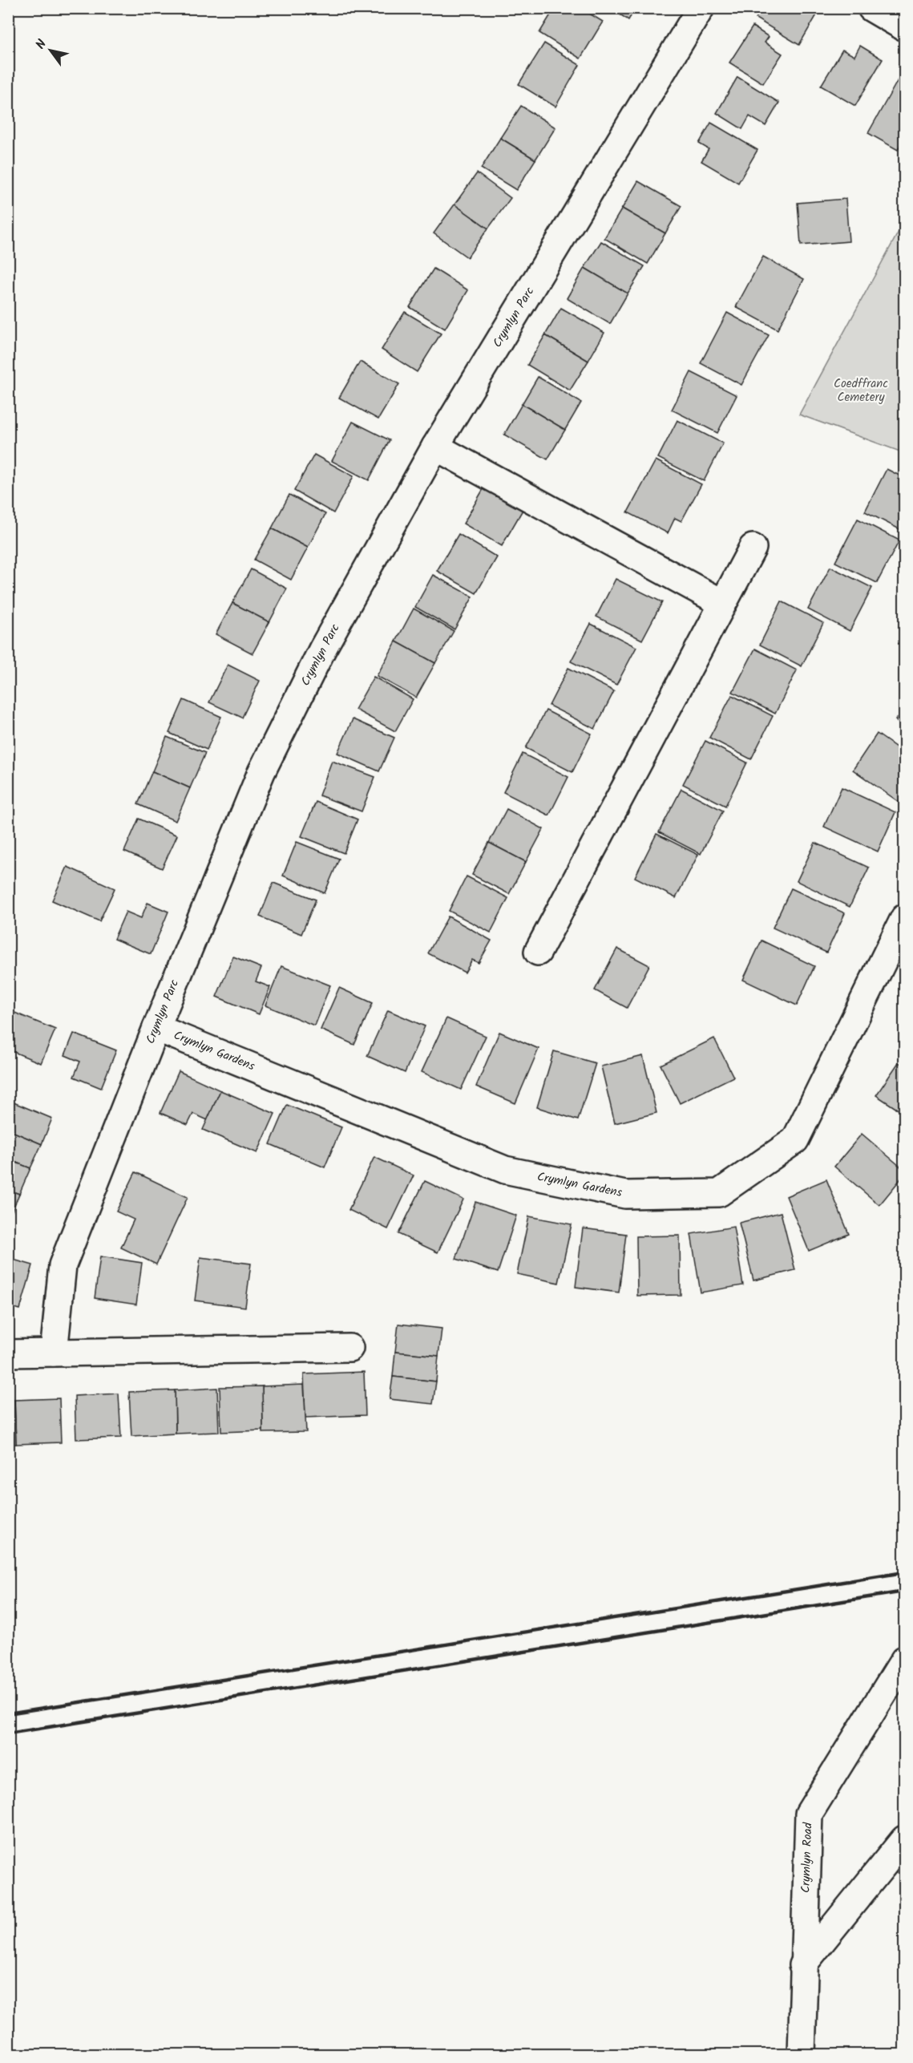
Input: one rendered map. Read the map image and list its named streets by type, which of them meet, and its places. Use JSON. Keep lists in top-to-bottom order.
{
  "streets": {
    "street": ["Crymlyn Parc", "Crymlyn Gardens", "Crymlyn Road"]
  },
  "crossings": [
    ["Crymlyn Parc", "Crymlyn Gardens"]
  ],
  "parks": ["Coedffranc Cemetery"],
  "north": "top left"
}
